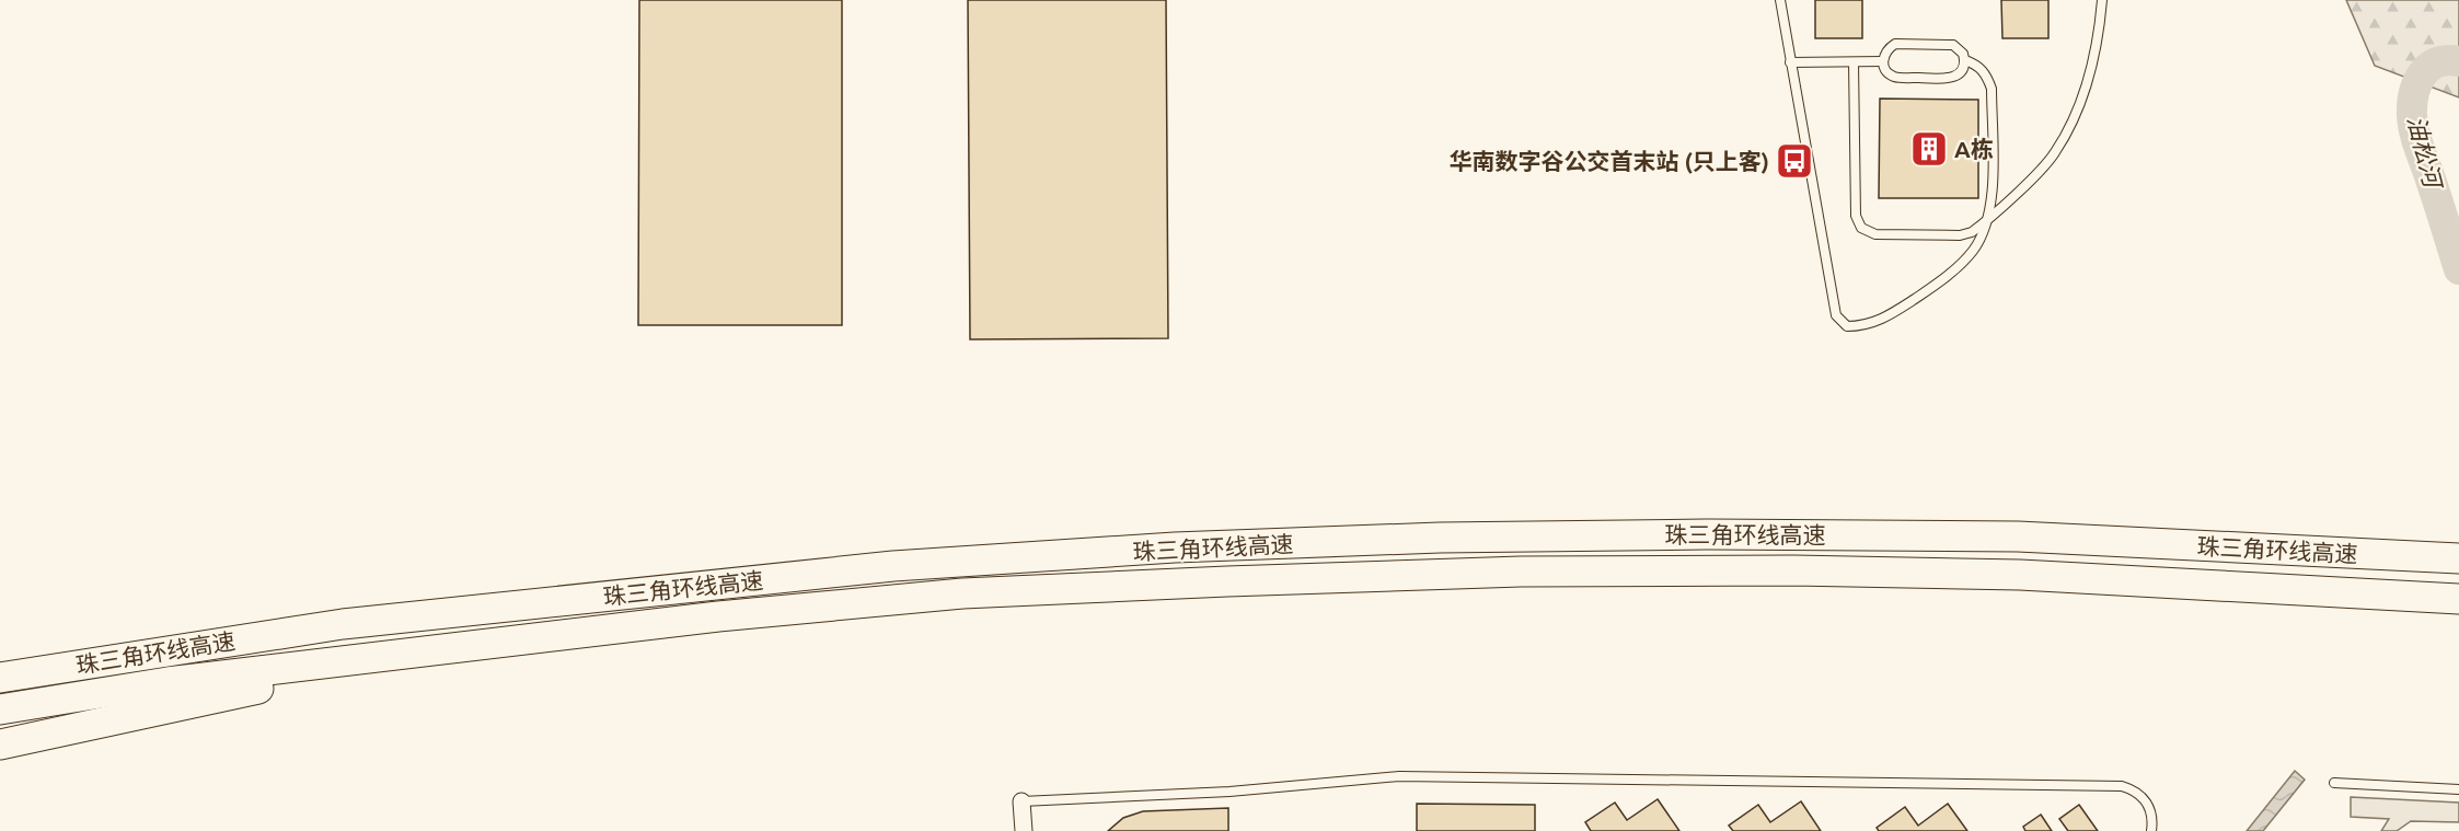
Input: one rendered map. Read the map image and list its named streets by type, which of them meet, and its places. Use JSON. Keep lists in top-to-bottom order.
{
  "streets": {
    "highway": ["珠三角环线高速"]
  },
  "water": ["油松河"],
  "places": {
    "building": ["A栋"],
    "bus stop": ["华南数字谷公交首末站 (只上客)"]
  }
}
